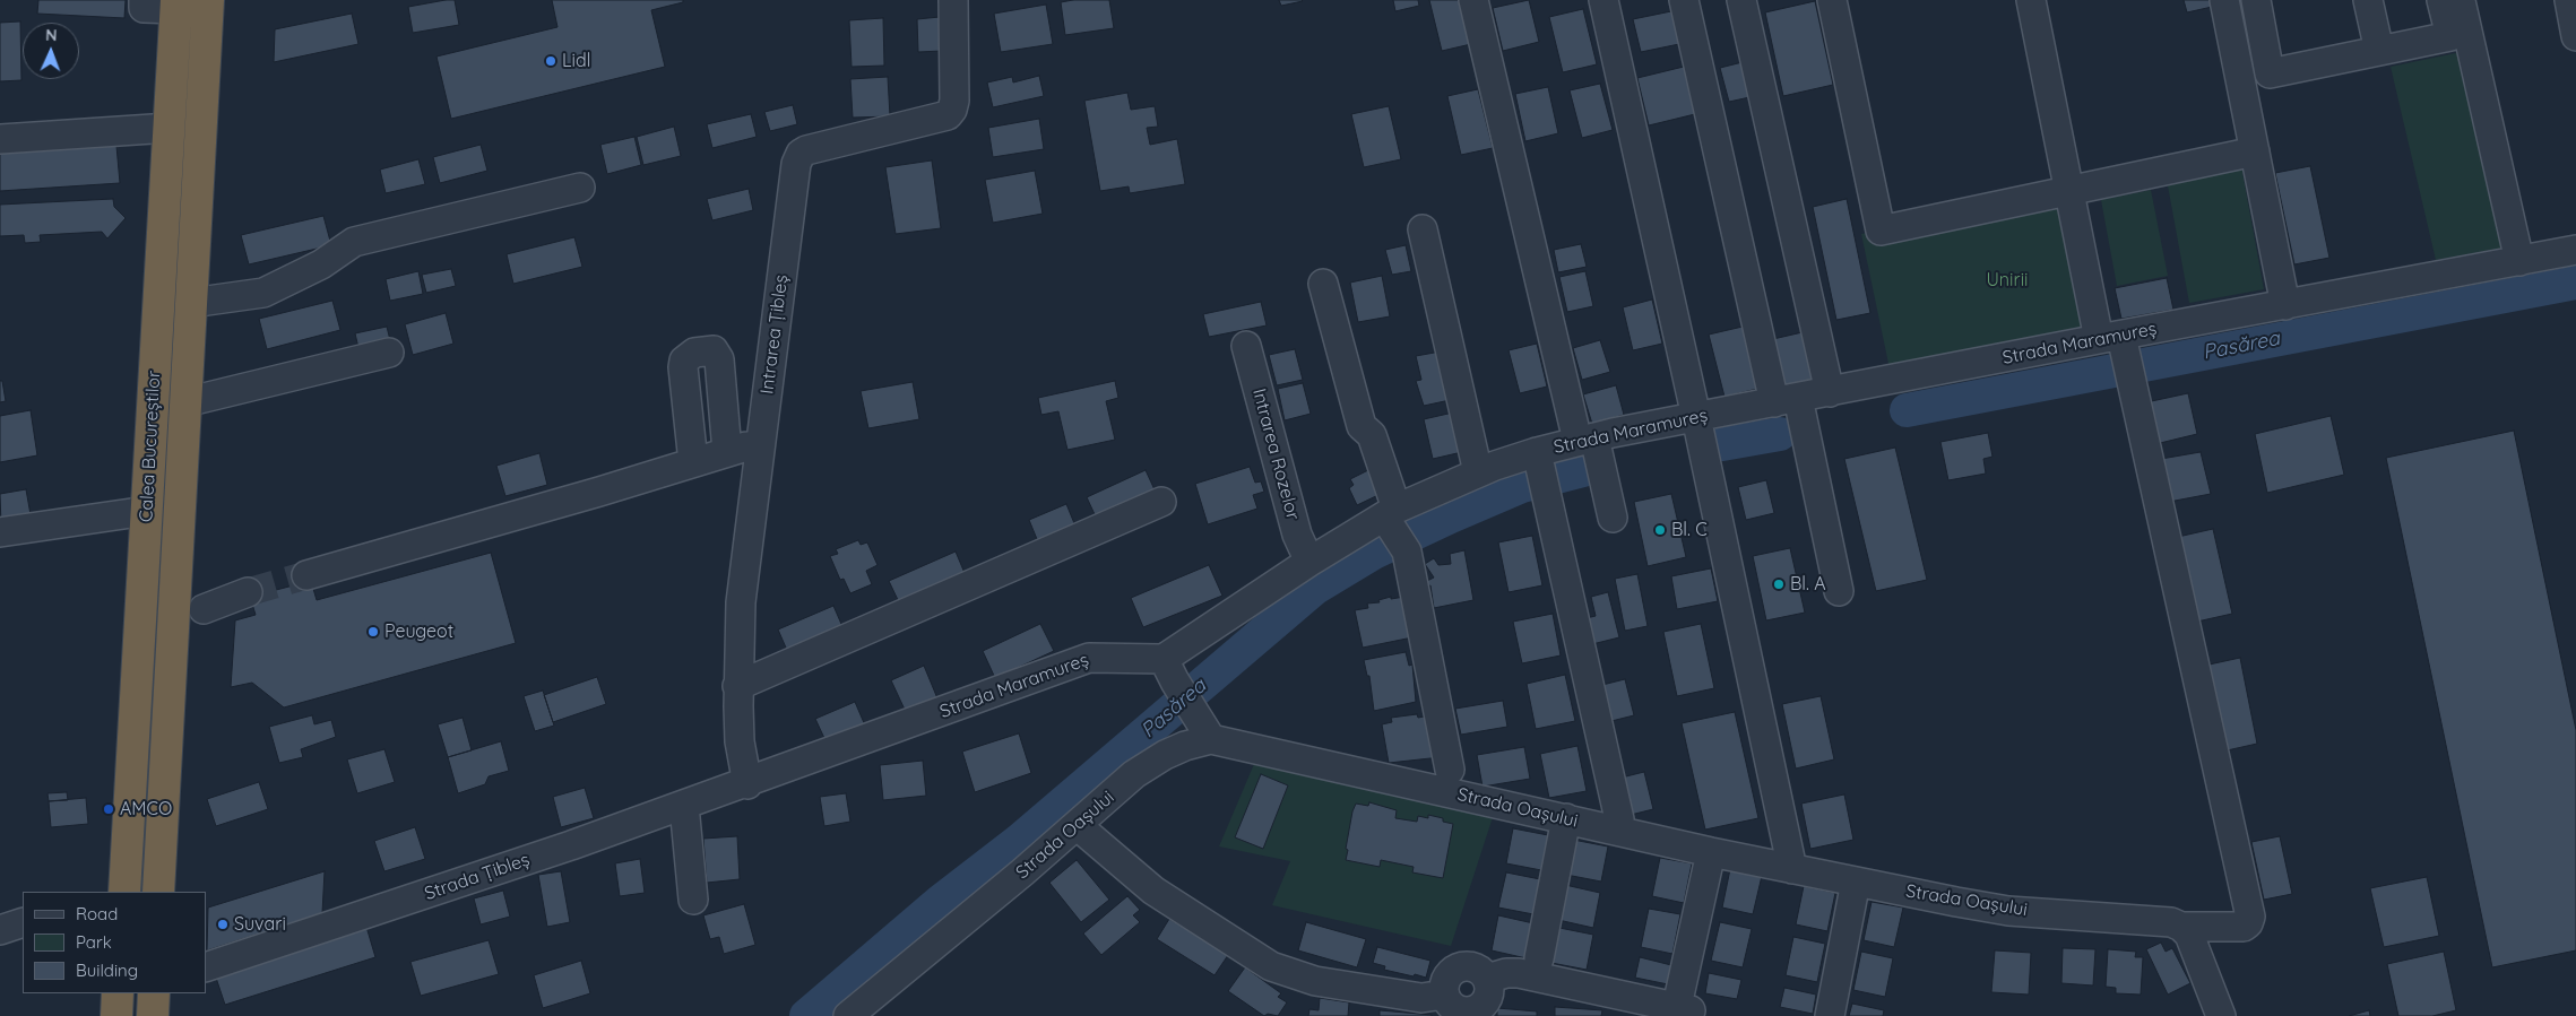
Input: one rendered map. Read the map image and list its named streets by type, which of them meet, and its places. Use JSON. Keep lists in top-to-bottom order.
{
  "streets": {
    "highway": ["Calea Bucureștilor"],
    "street": [
      "Intrarea Țibleș",
      "Strada Maramureș",
      "Intrarea Rozelor",
      "Strada Oașului",
      "Strada Țibleș"
    ]
  },
  "crossings": [
    ["Intrarea Țibleș", "Strada Maramureș"],
    ["Intrarea Țibleș", "Strada Țibleș"],
    ["Strada Maramureș", "Intrarea Rozelor"],
    ["Strada Maramureș", "Strada Oașului"],
    ["Strada Maramureș", "Strada Țibleș"]
  ],
  "water": ["Pasărea"],
  "parks": ["Unirii"],
  "places": [
    "Lidl",
    "Bl. C",
    "Bl. A",
    "Peugeot",
    "AMCO",
    "Suvari"
  ],
  "legend": ["Road", "Park", "Building"],
  "north": "top"
}
